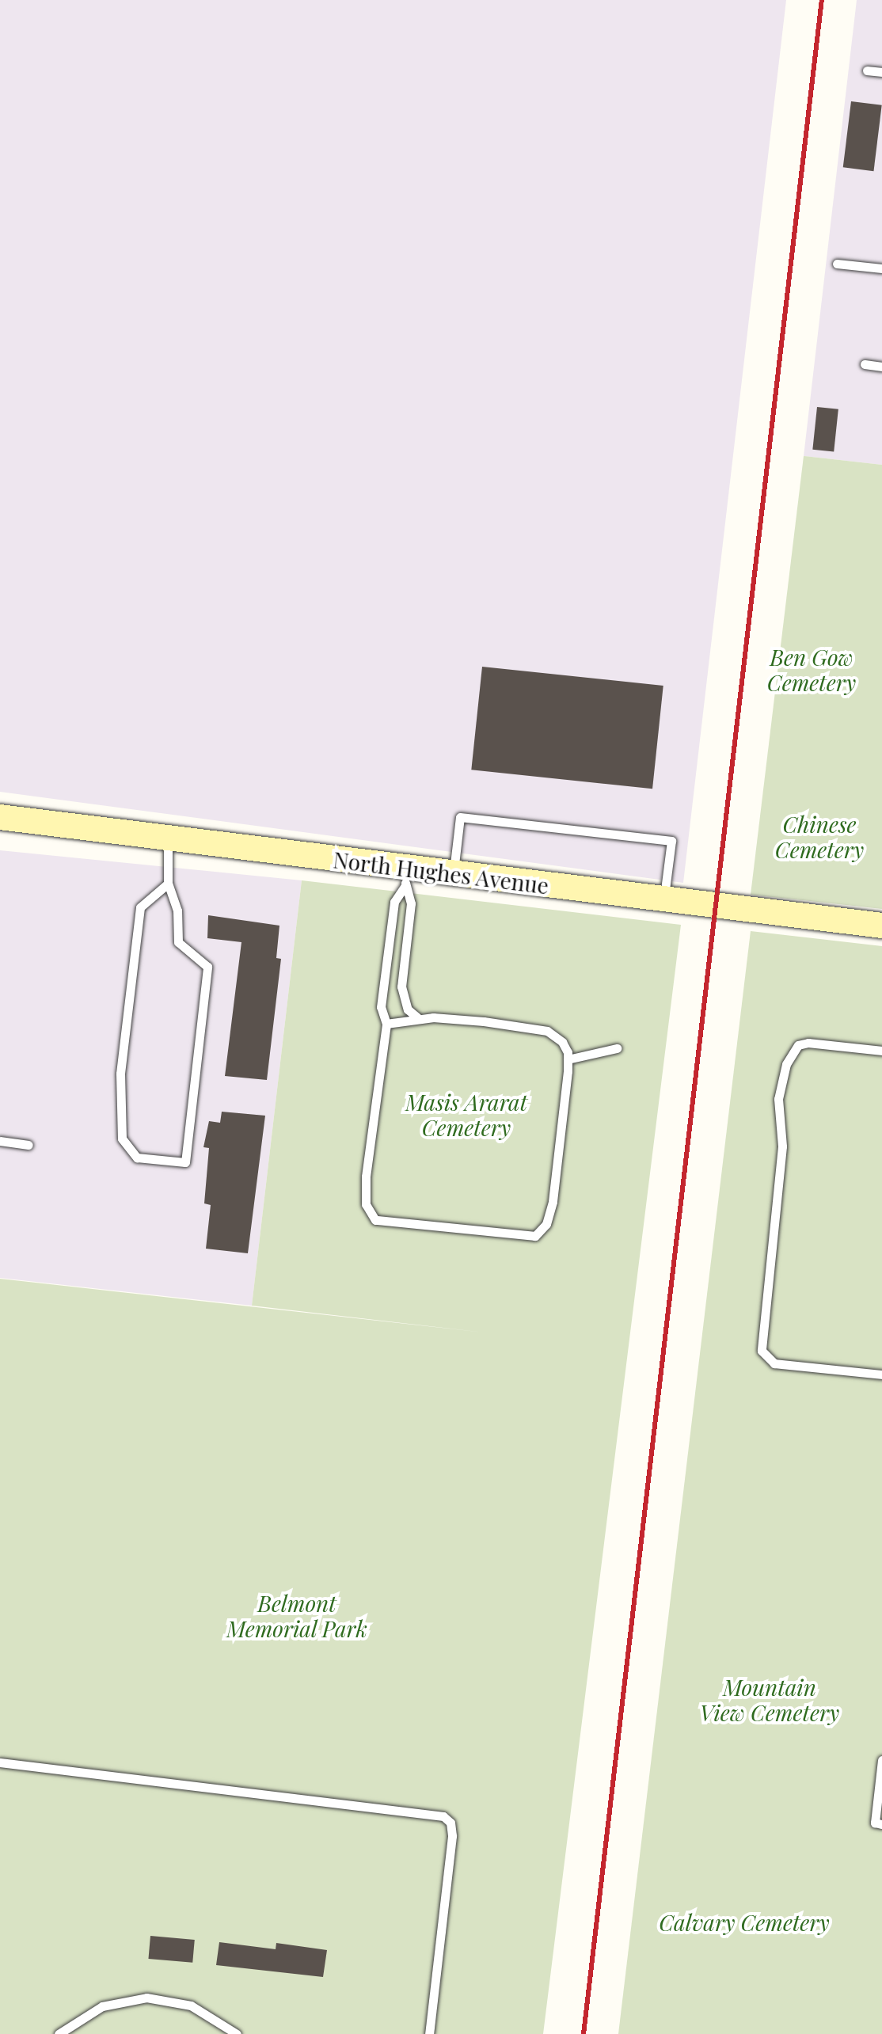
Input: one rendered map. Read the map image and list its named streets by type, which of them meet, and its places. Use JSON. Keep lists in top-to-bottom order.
{
  "streets": {
    "street": ["North Hughes Avenue"]
  },
  "parks": [
    "Ben Gow Cemetery",
    "Chinese Cemetery",
    "Masis Ararat Cemetery",
    "Belmont Memorial Park",
    "Mountain View Cemetery",
    "Calvary Cemetery"
  ]
}
